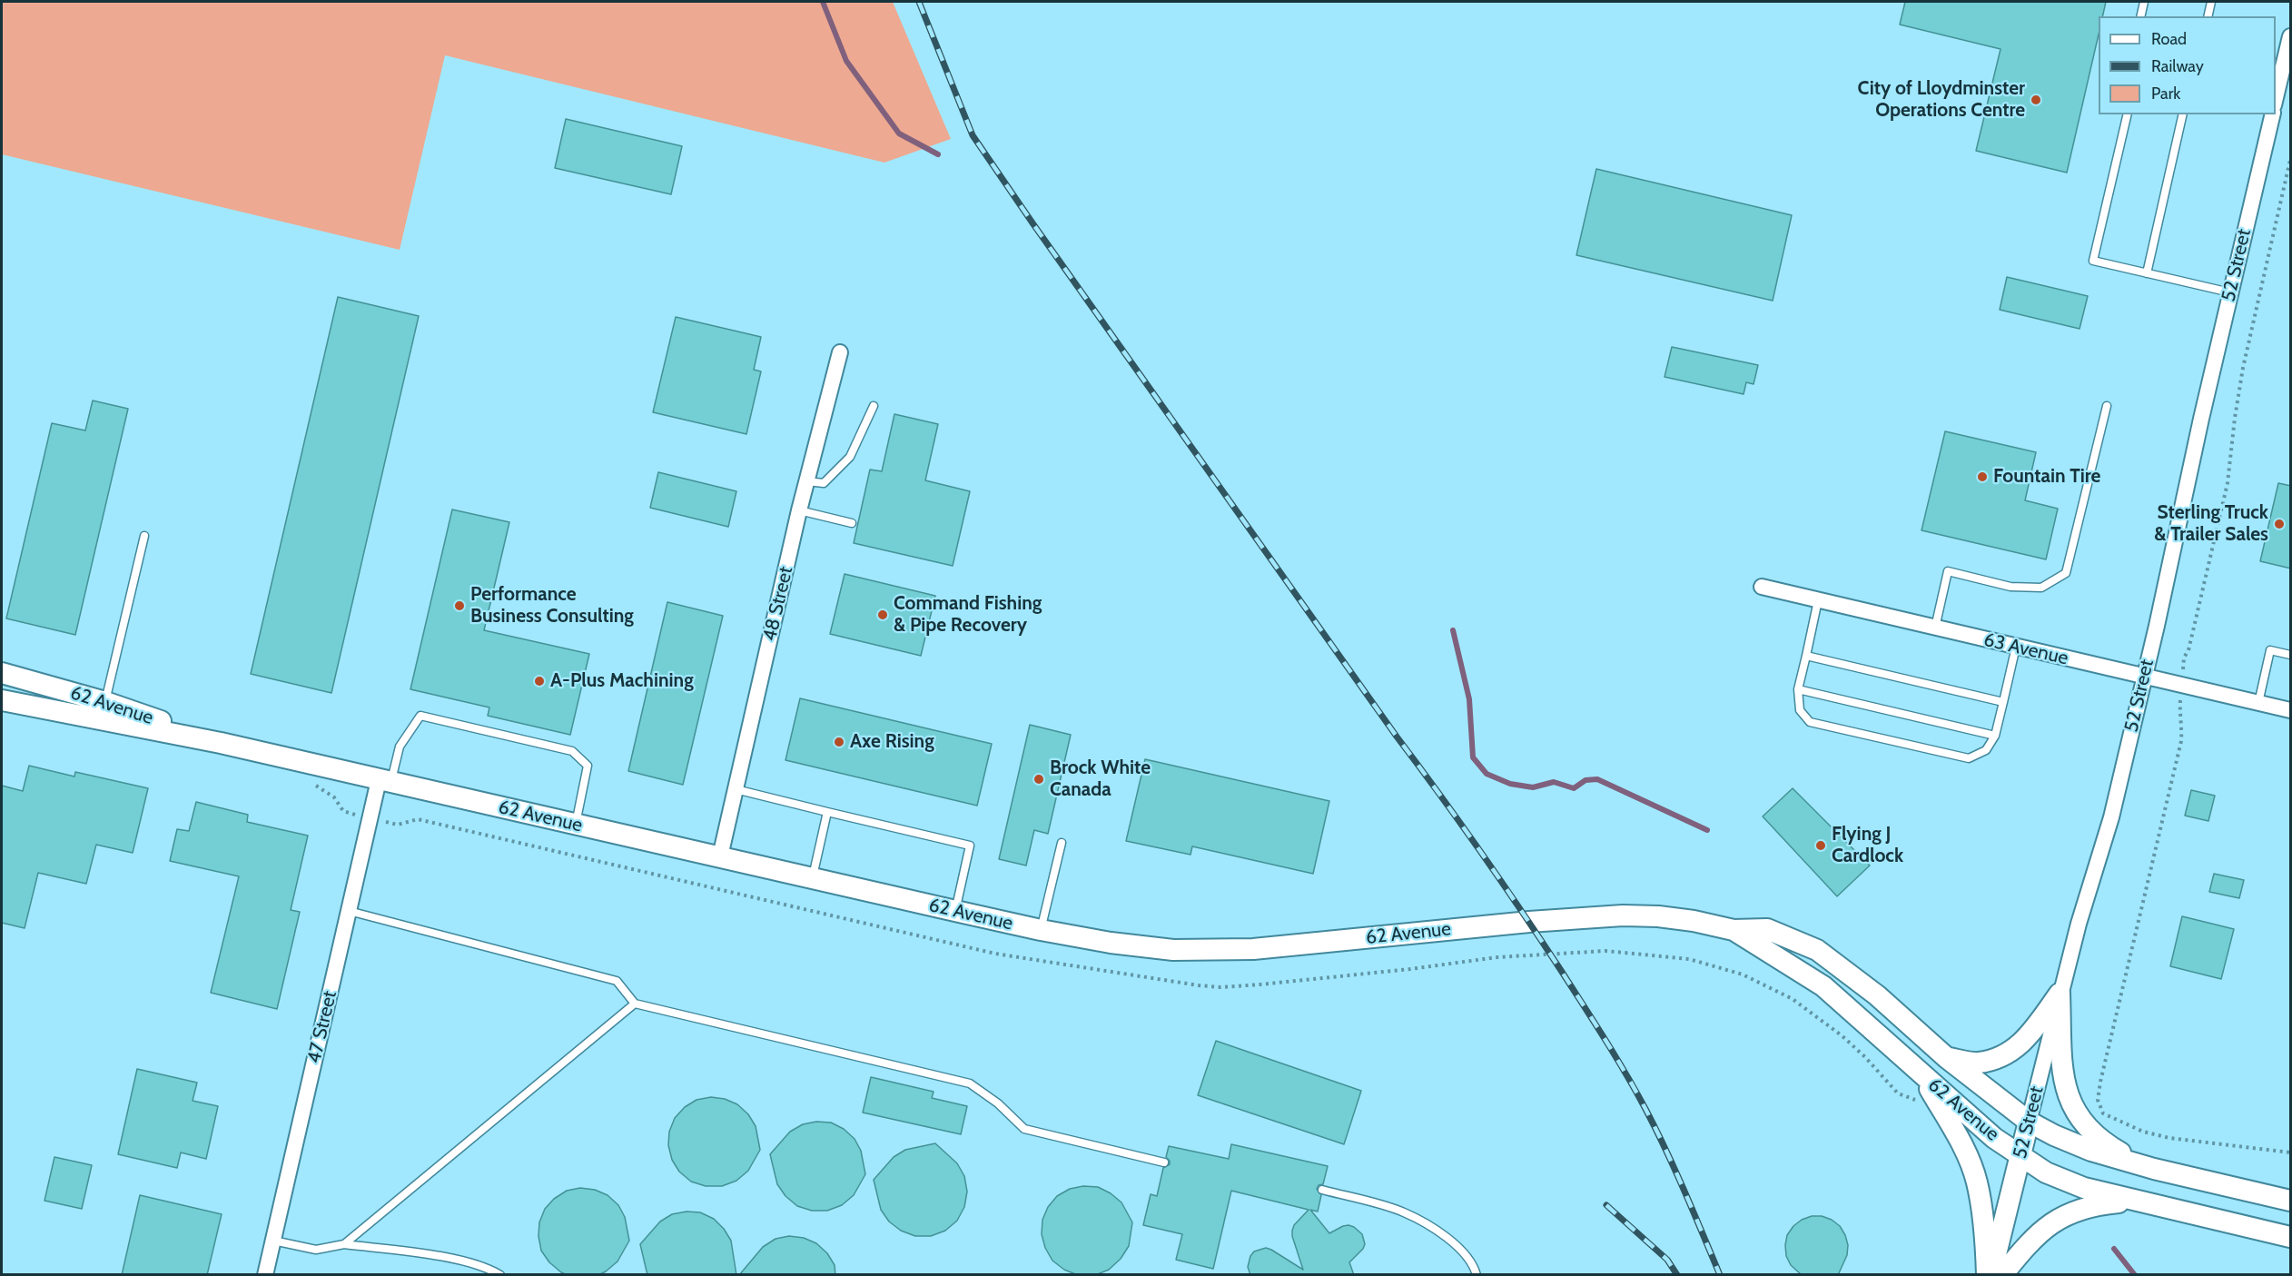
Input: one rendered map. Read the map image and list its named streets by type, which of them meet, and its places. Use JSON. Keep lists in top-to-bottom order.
{
  "streets": {
    "main road": ["52 Street", "62 Avenue"],
    "street": ["48 Street", "63 Avenue", "47 Street"]
  },
  "crossings": [
    ["52 Street", "63 Avenue"],
    ["52 Street", "62 Avenue"],
    ["48 Street", "62 Avenue"],
    ["62 Avenue", "47 Street"]
  ],
  "places": [
    "City of Lloydminster Operations Centre",
    "Fountain Tire",
    "Sterling Truck & Trailer Sales",
    "Performance Business Consulting",
    "Command Fishing & Pipe Recovery",
    "A-Plus Machining",
    "Axe Rising",
    "Brock White Canada",
    "Flying J Cardlock"
  ],
  "legend": ["Road", "Railway", "Park"]
}
